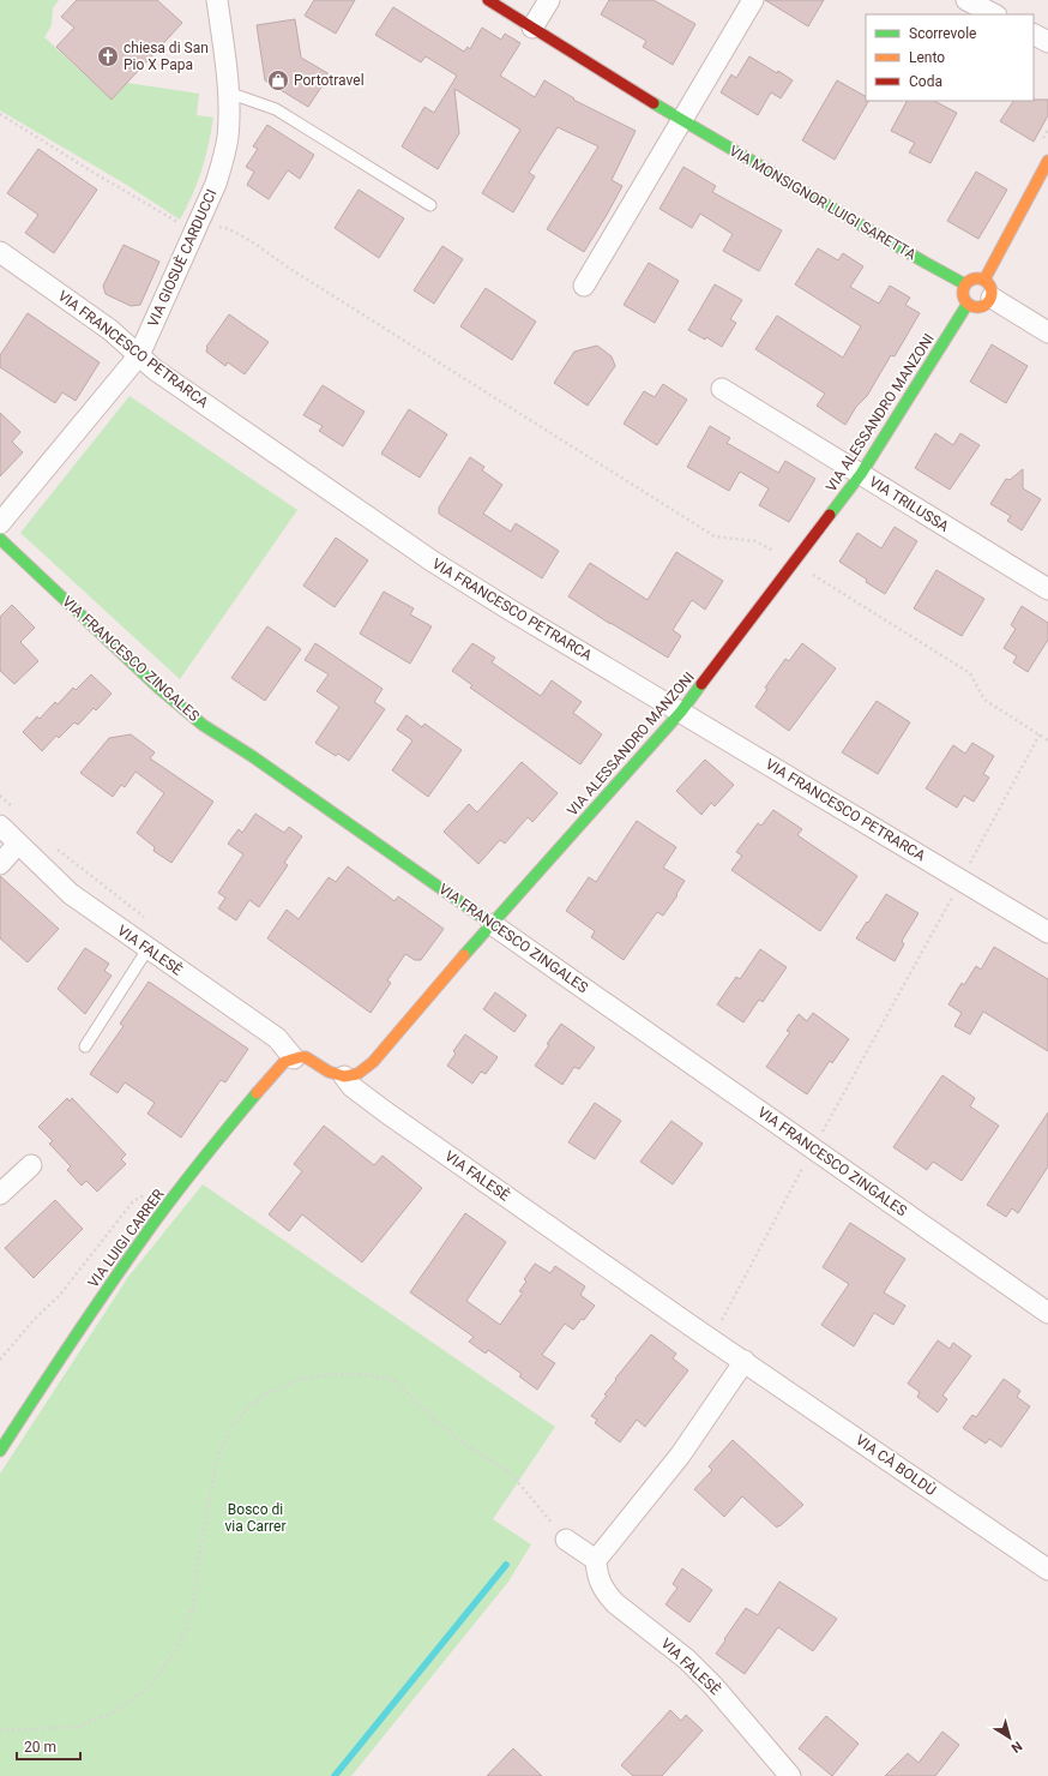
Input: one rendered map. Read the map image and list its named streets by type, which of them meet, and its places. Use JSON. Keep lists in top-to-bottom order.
{
  "streets": {
    "street": [
      "VIA MONSIGNOR LUIGI SARETTA",
      "VIA GIOSUÈ CARDUCCI",
      "VIA FRANCESCO PETRARCA",
      "VIA ALESSANDRO MANZONI",
      "VIA TRILUSSA",
      "VIA FRANCESCO ZINGALES",
      "VIA FALESÈ",
      "VIA LUIGI CARRER",
      "VIA CÀ BOLDÙ"
    ]
  },
  "crossings": [
    ["VIA MONSIGNOR LUIGI SARETTA", "VIA ALESSANDRO MANZONI"],
    ["VIA GIOSUÈ CARDUCCI", "VIA FRANCESCO PETRARCA"],
    ["VIA FRANCESCO PETRARCA", "VIA ALESSANDRO MANZONI"],
    ["VIA ALESSANDRO MANZONI", "VIA TRILUSSA"],
    ["VIA ALESSANDRO MANZONI", "VIA FRANCESCO ZINGALES"],
    ["VIA ALESSANDRO MANZONI", "VIA FALESÈ"],
    ["VIA FALESÈ", "VIA LUIGI CARRER"],
    ["VIA FALESÈ", "VIA CÀ BOLDÙ"]
  ],
  "parks": ["Bosco di via Carrer"],
  "places": {
    "church": ["chiesa di San Pio X Papa"],
    "shop": ["Portotravel"]
  },
  "legend": ["Scorrevole", "Lento", "Coda"],
  "scale_bar": "20 m",
  "north": "bottom right"
}
